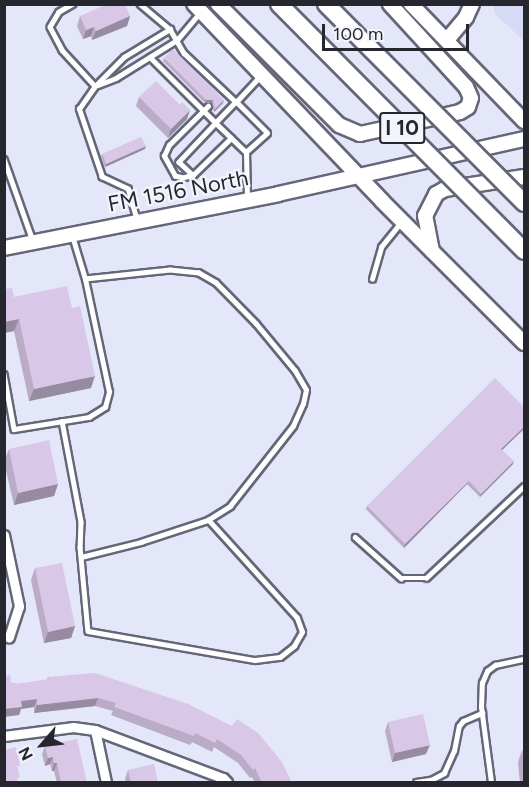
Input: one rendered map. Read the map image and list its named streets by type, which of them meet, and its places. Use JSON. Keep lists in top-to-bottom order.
{
  "streets": {
    "highway": ["I 10"],
    "main road": ["FM 1516 North"]
  },
  "scale_bar": "100 m",
  "north": "bottom left"
}
